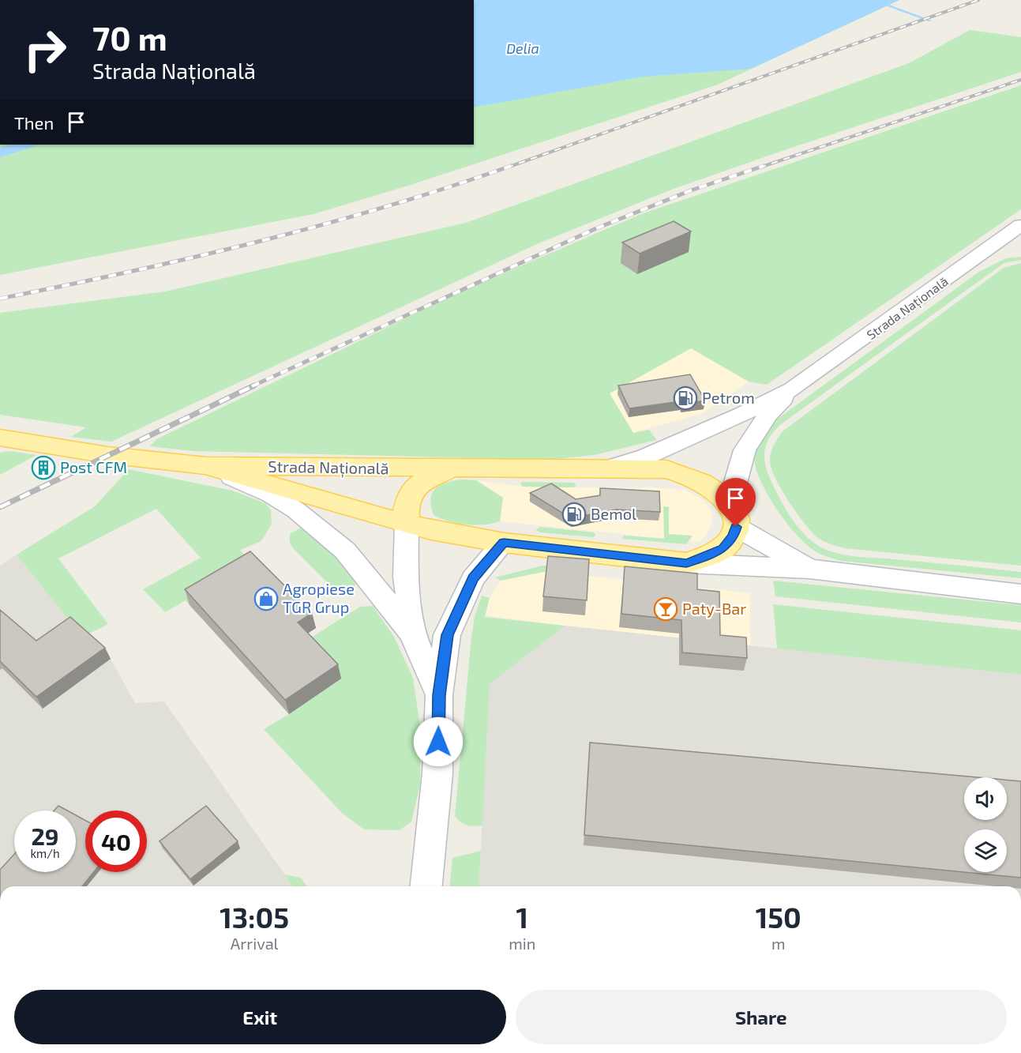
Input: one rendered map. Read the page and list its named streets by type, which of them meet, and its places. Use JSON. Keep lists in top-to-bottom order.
{
  "streets": {
    "main road": ["Strada Națională"]
  },
  "water": ["Delia"],
  "places": {
    "fuel station": ["Petrom", "Bemol"],
    "building": ["Post CFM"],
    "shop": ["Agropiese TGR Grup"],
    "bar": ["Paty-Bar"]
  },
  "page": {
    "turn": ["70 m", "Strada Națională"],
    "then": "Then",
    "speed": "29 km/h",
    "limit": "40",
    "eta": [
      "13:05",
      "Arrival",
      "1",
      "min",
      "150",
      "m"
    ],
    "buttons": ["Exit", "Share"]
  }
}
